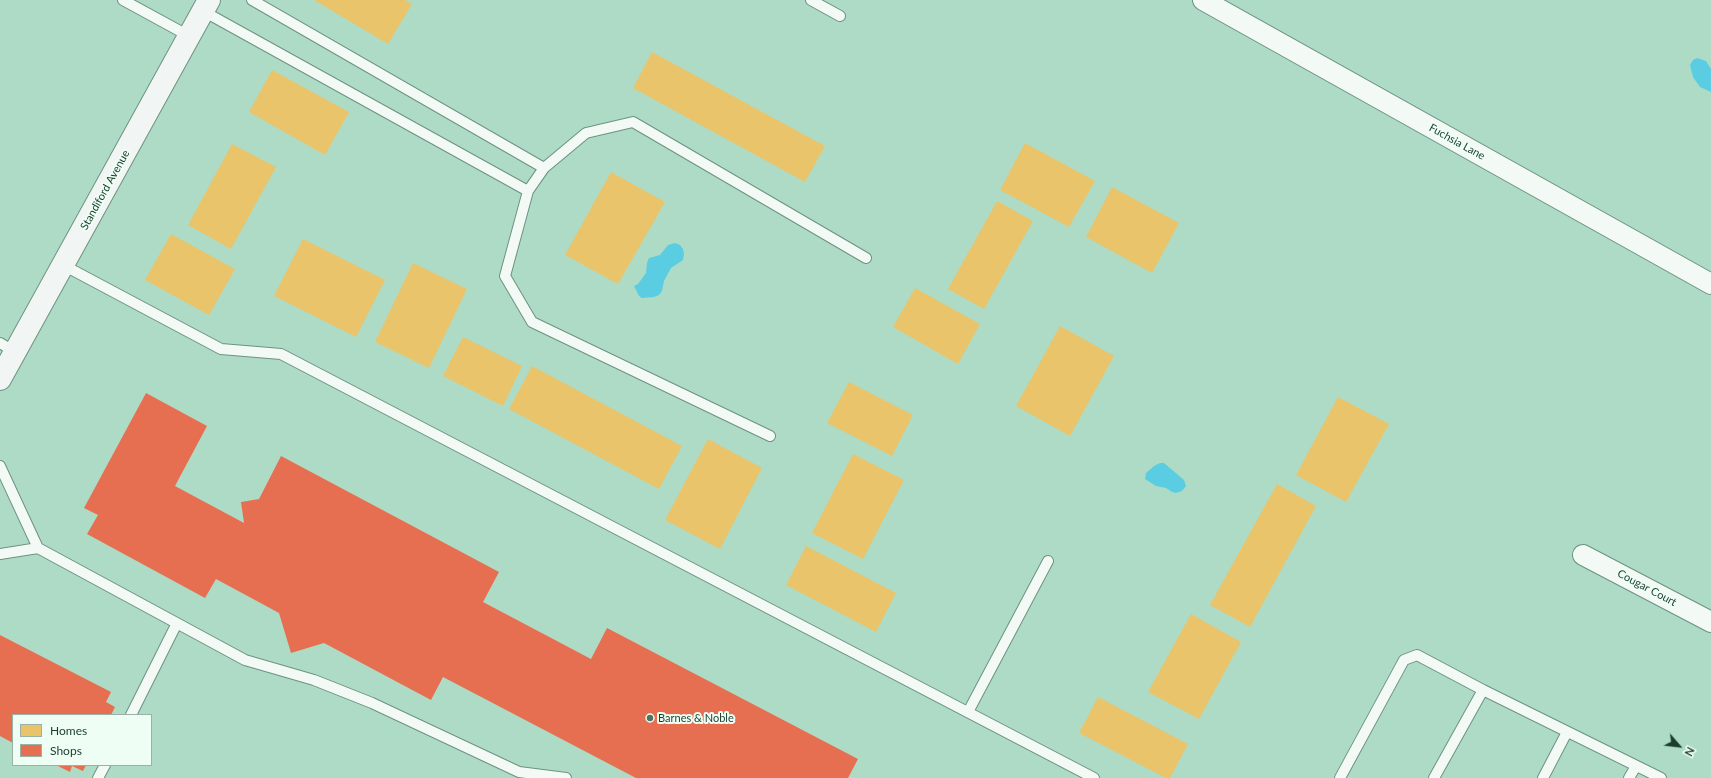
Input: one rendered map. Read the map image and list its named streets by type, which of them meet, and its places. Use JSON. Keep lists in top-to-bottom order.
{
  "streets": {
    "main road": ["Standiford Avenue"],
    "street": ["Fuchsia Lane", "Cougar Court"]
  },
  "places": ["Barnes & Noble"],
  "legend": ["Homes", "Shops"],
  "north": "bottom right"
}
